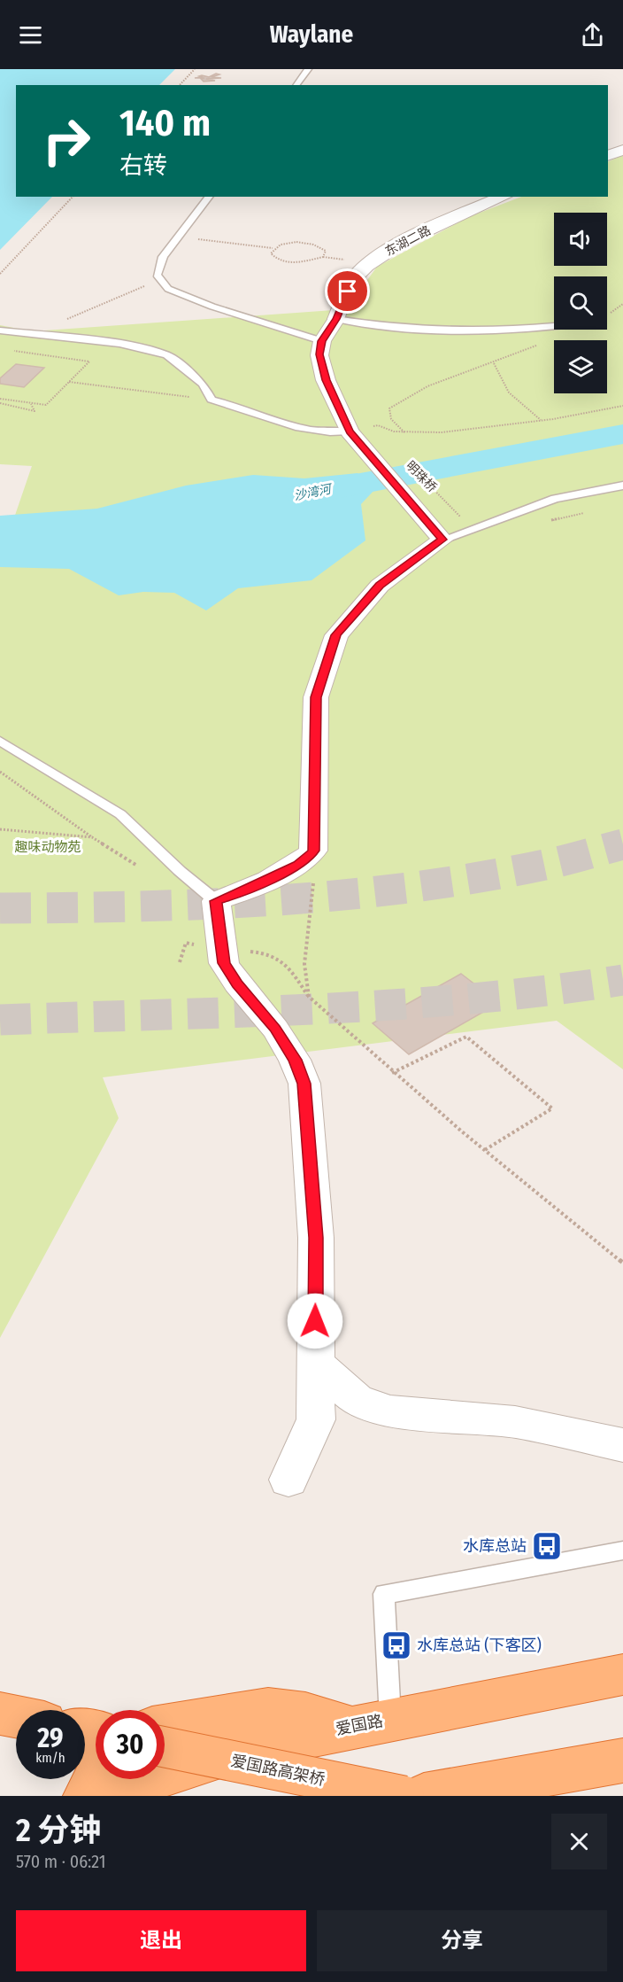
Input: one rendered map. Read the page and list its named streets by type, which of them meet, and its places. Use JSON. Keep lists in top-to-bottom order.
{
  "streets": {
    "highway": ["爱国路", "爱国路高架桥"],
    "street": ["东湖二路", "明珠桥"]
  },
  "crossings": [
    ["东湖二路", "明珠桥"]
  ],
  "water": ["沙湾河"],
  "parks": ["趣味动物苑"],
  "places": {
    "bus stop": ["水库总站", "水库总站 (下客区)"]
  },
  "page": {
    "header": "Waylane",
    "turn": ["140 m", "右转"],
    "speed": "29 km/h",
    "limit": "30",
    "heading": ["2 分钟", "570 m · 06:21"],
    "buttons": ["退出", "分享"]
  }
}
